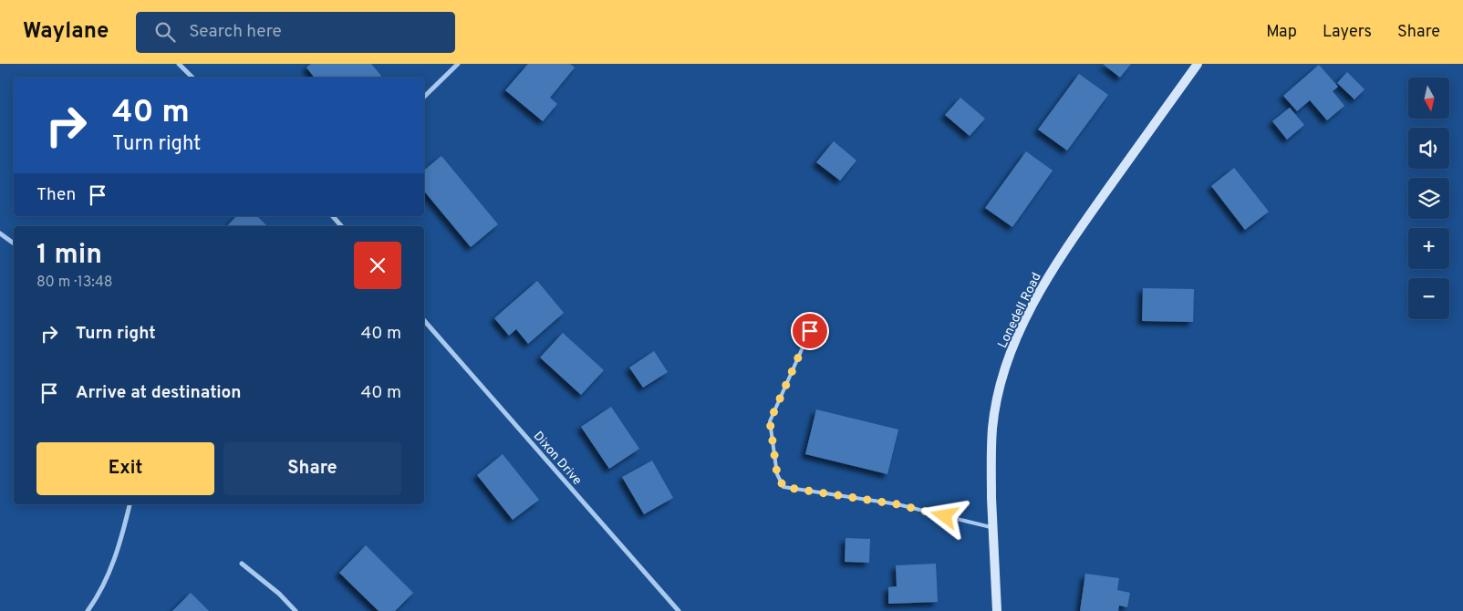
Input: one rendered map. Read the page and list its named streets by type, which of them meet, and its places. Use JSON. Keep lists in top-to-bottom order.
{
  "streets": {
    "street": ["Lonedell Road", "Dixon Drive"]
  },
  "north": "bottom",
  "page": {
    "header": "Waylane",
    "search": "Search here",
    "nav": ["Map", "Layers", "Share"],
    "map_buttons": ["+", "−"],
    "turn": ["40 m", "Turn right"],
    "then": "Then",
    "heading": ["1 min", "80 m · 13:48"],
    "list": [
      {
        "name": "Turn right",
        "value": "40 m"
      },
      {
        "name": "Arrive at destination",
        "value": "40 m"
      }
    ],
    "buttons": ["Exit", "Share"]
  }
}
